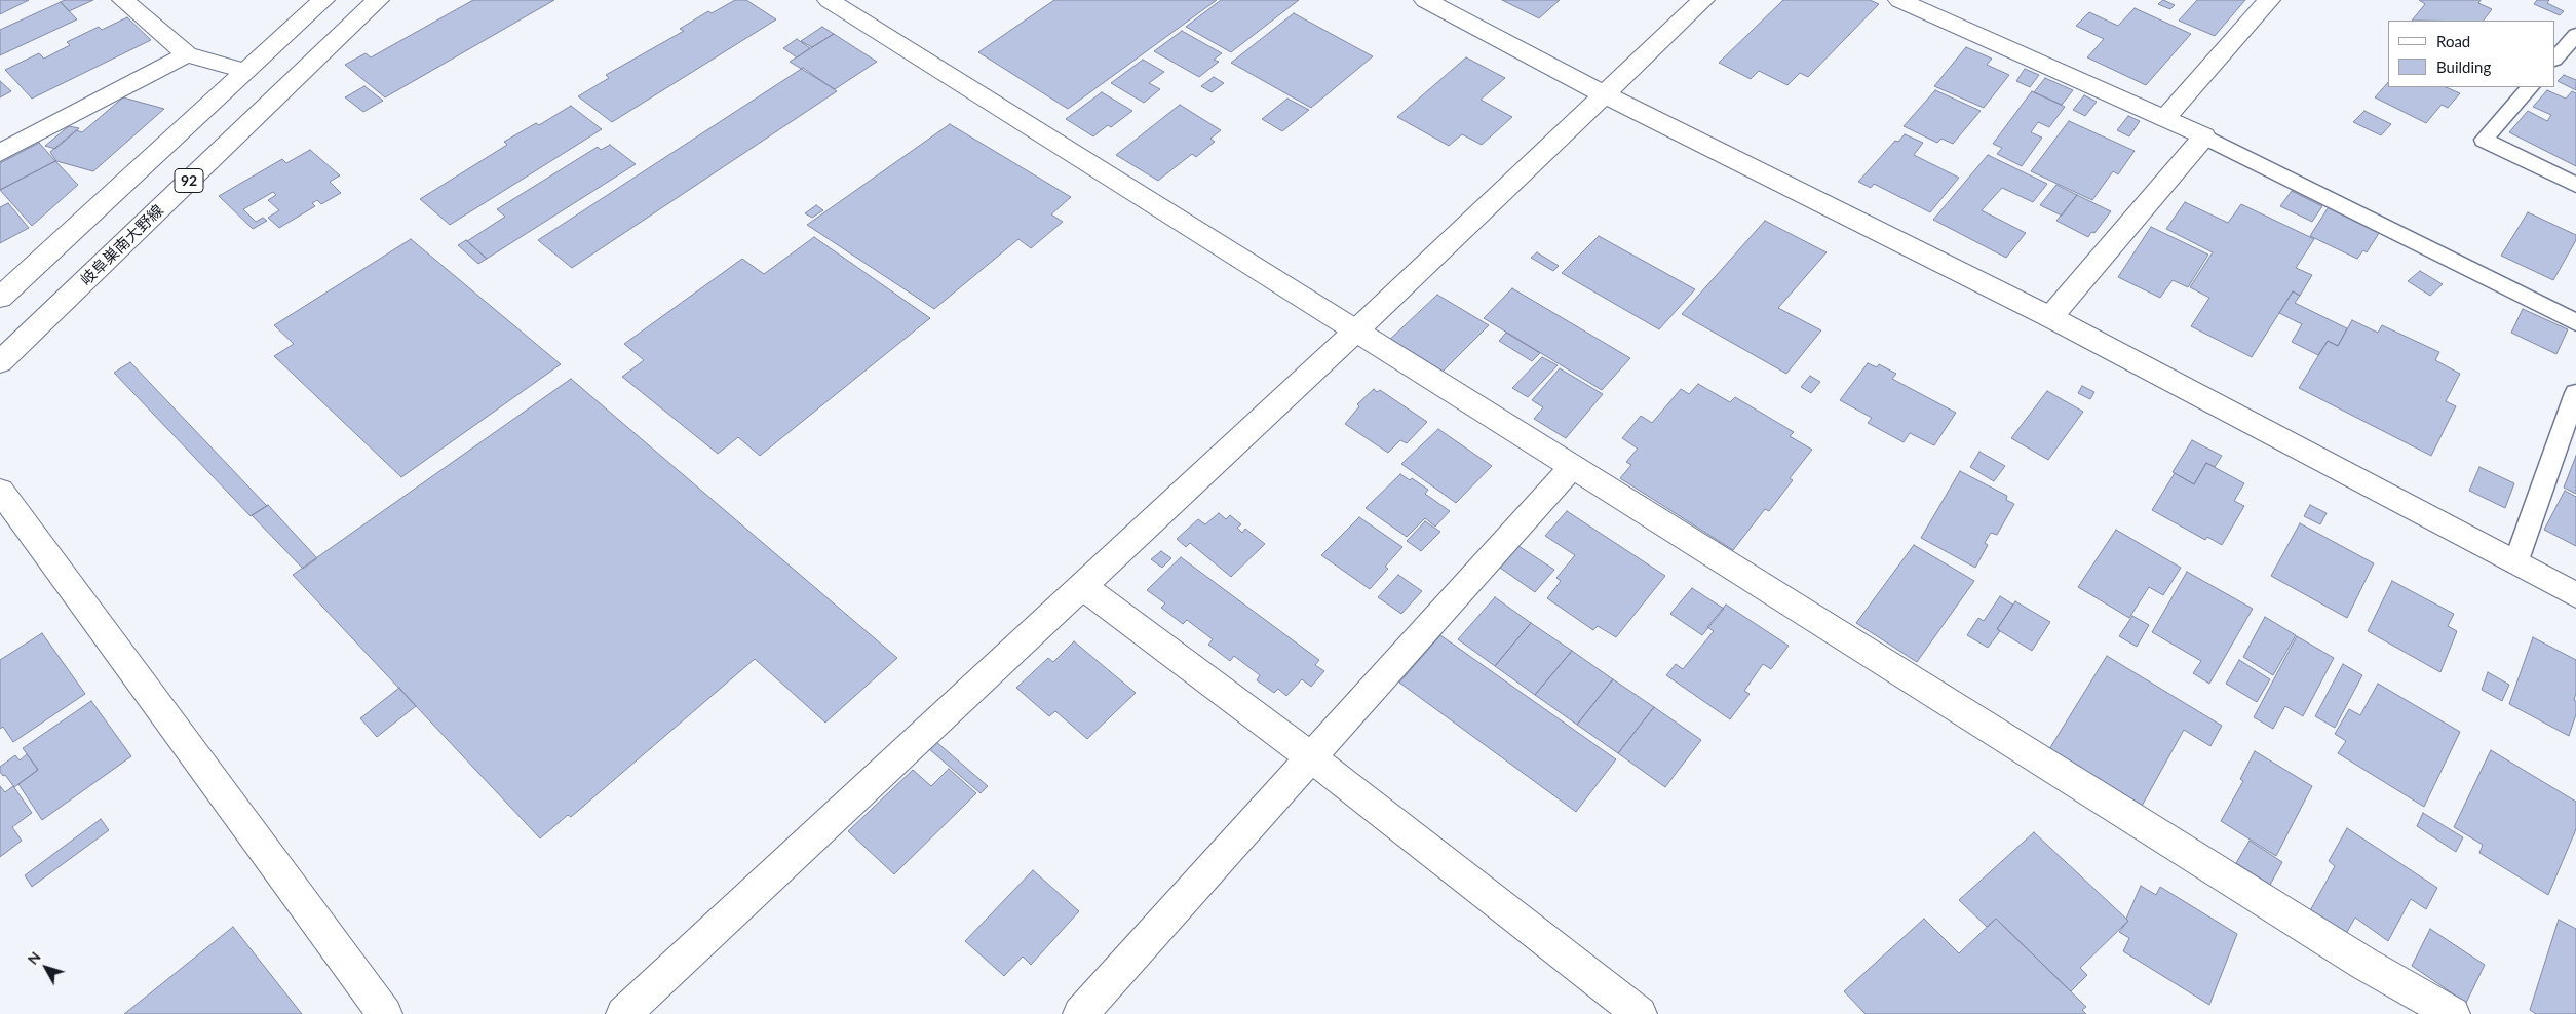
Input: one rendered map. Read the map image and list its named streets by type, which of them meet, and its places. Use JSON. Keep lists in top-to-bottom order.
{
  "streets": {
    "street": ["92", "岐阜巣南大野線"]
  },
  "legend": ["Road", "Building"],
  "north": "top left"
}
